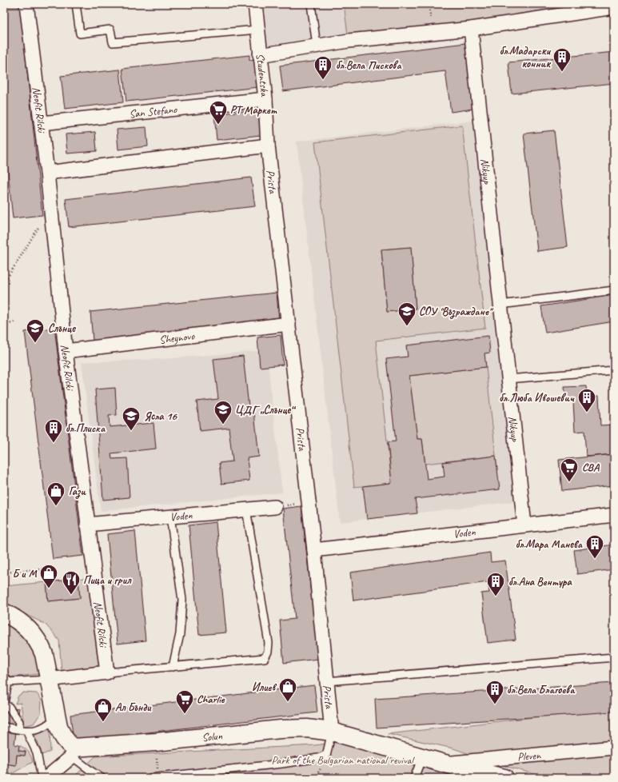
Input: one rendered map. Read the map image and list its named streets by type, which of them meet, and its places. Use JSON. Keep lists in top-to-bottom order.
{
  "streets": {
    "street": [
      "Studentska",
      "Neofit Rilski",
      "San Stefano",
      "Nikyup",
      "Prista",
      "Sheynovo",
      "Voden",
      "Solun",
      "Pleven"
    ]
  },
  "crossings": [
    ["Studentska", "San Stefano"],
    ["Studentska", "Prista"],
    ["Neofit Rilski", "San Stefano"],
    ["Neofit Rilski", "Sheynovo"],
    ["Neofit Rilski", "Voden"],
    ["Nikyup", "Voden"],
    ["Prista", "Sheynovo"],
    ["Prista", "Voden"],
    ["Prista", "Solun"],
    ["Solun", "Pleven"]
  ],
  "parks": ["Park of the Bulgarian national revival"],
  "places": {
    "building": [
      "бл.Мадарски конник",
      "бл.Вела Пискова",
      "бл.Люба Ивошевич",
      "бл.Плиска",
      "бл.Мара Манева",
      "бл.Ана Вентура",
      "бл.Вела Благоева"
    ],
    "supermarket": ["РТ Маркет", "CBA", "Charlie"],
    "school or university": [
      "СОУ \"Възраждане\"",
      "Слънце",
      "ЦДГ „Слънце“",
      "Ясла 16"
    ],
    "shop": [
      "Гази",
      "Б и М",
      "Илиев",
      "Ал Бънди"
    ],
    "restaurant": ["Пица и грил"]
  }
}
